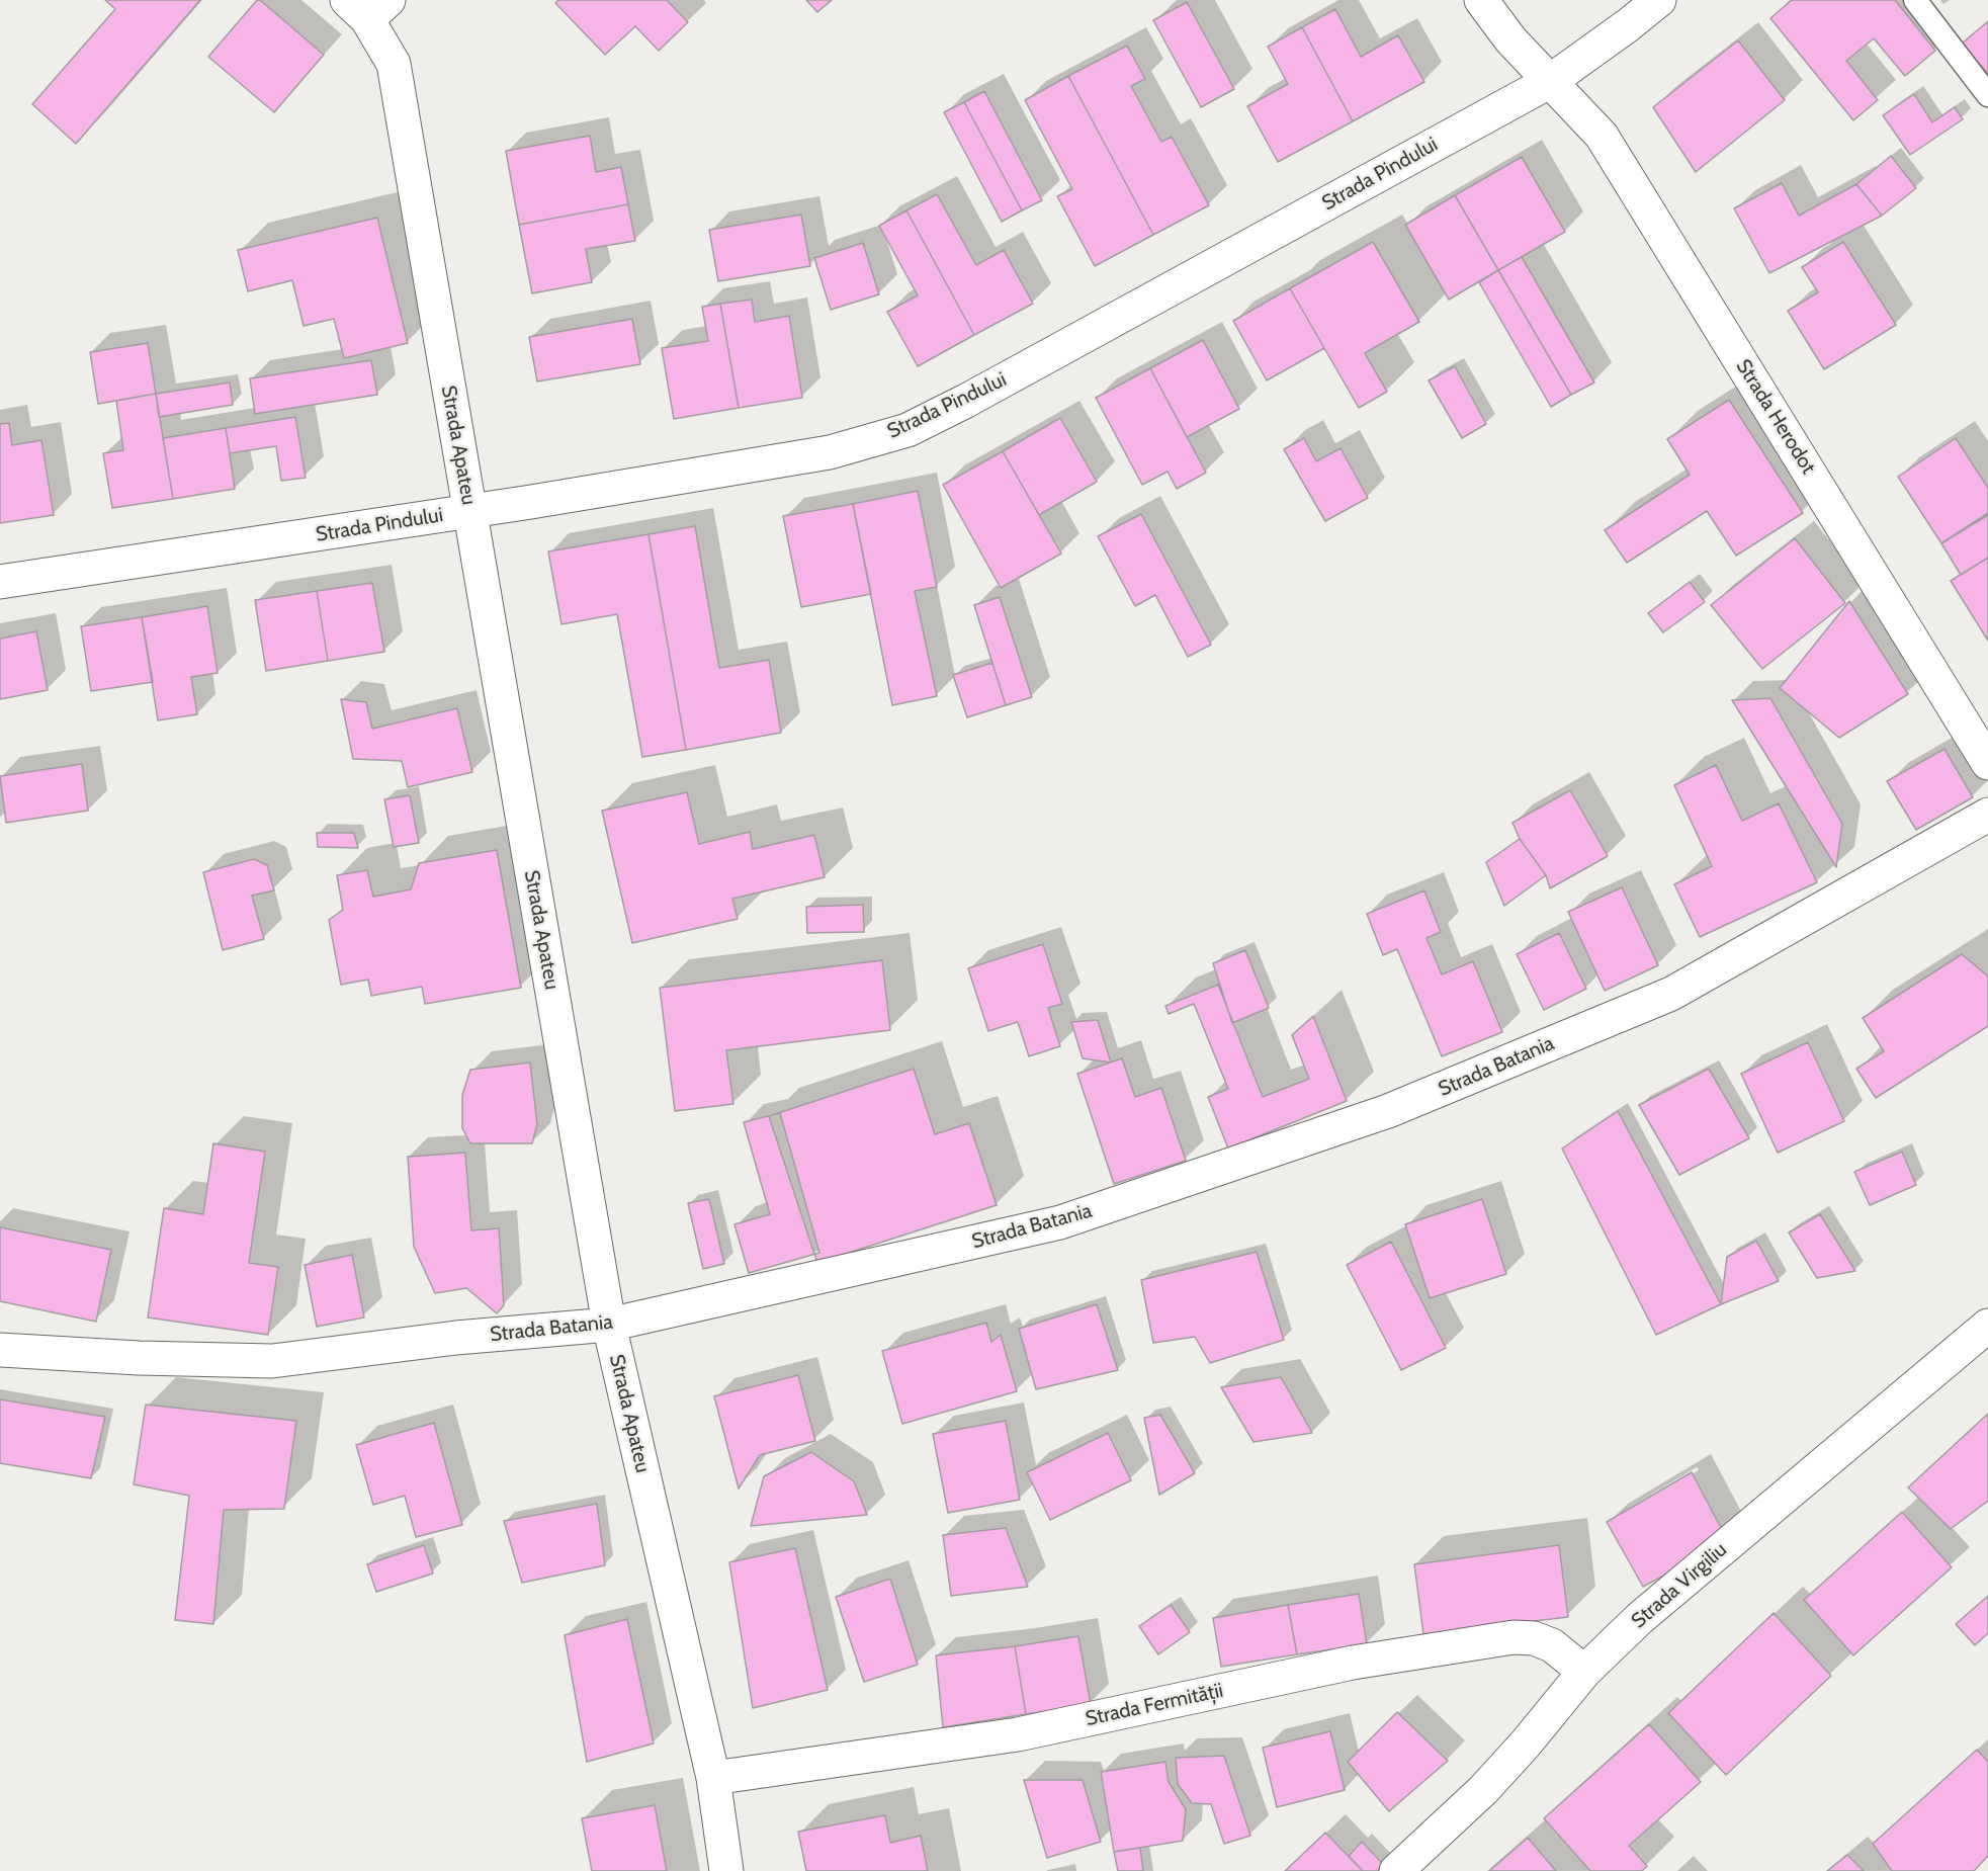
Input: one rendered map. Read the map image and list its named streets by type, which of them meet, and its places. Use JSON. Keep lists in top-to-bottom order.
{
  "streets": {
    "street": [
      "Strada Pindului",
      "Strada Herodot",
      "Strada Apateu",
      "Strada Batania",
      "Strada Virgiliu",
      "Strada Fermității"
    ]
  },
  "crossings": [
    ["Strada Pindului", "Strada Herodot"],
    ["Strada Pindului", "Strada Apateu"],
    ["Strada Apateu", "Strada Batania"],
    ["Strada Apateu", "Strada Fermității"],
    ["Strada Virgiliu", "Strada Fermității"]
  ]
}
